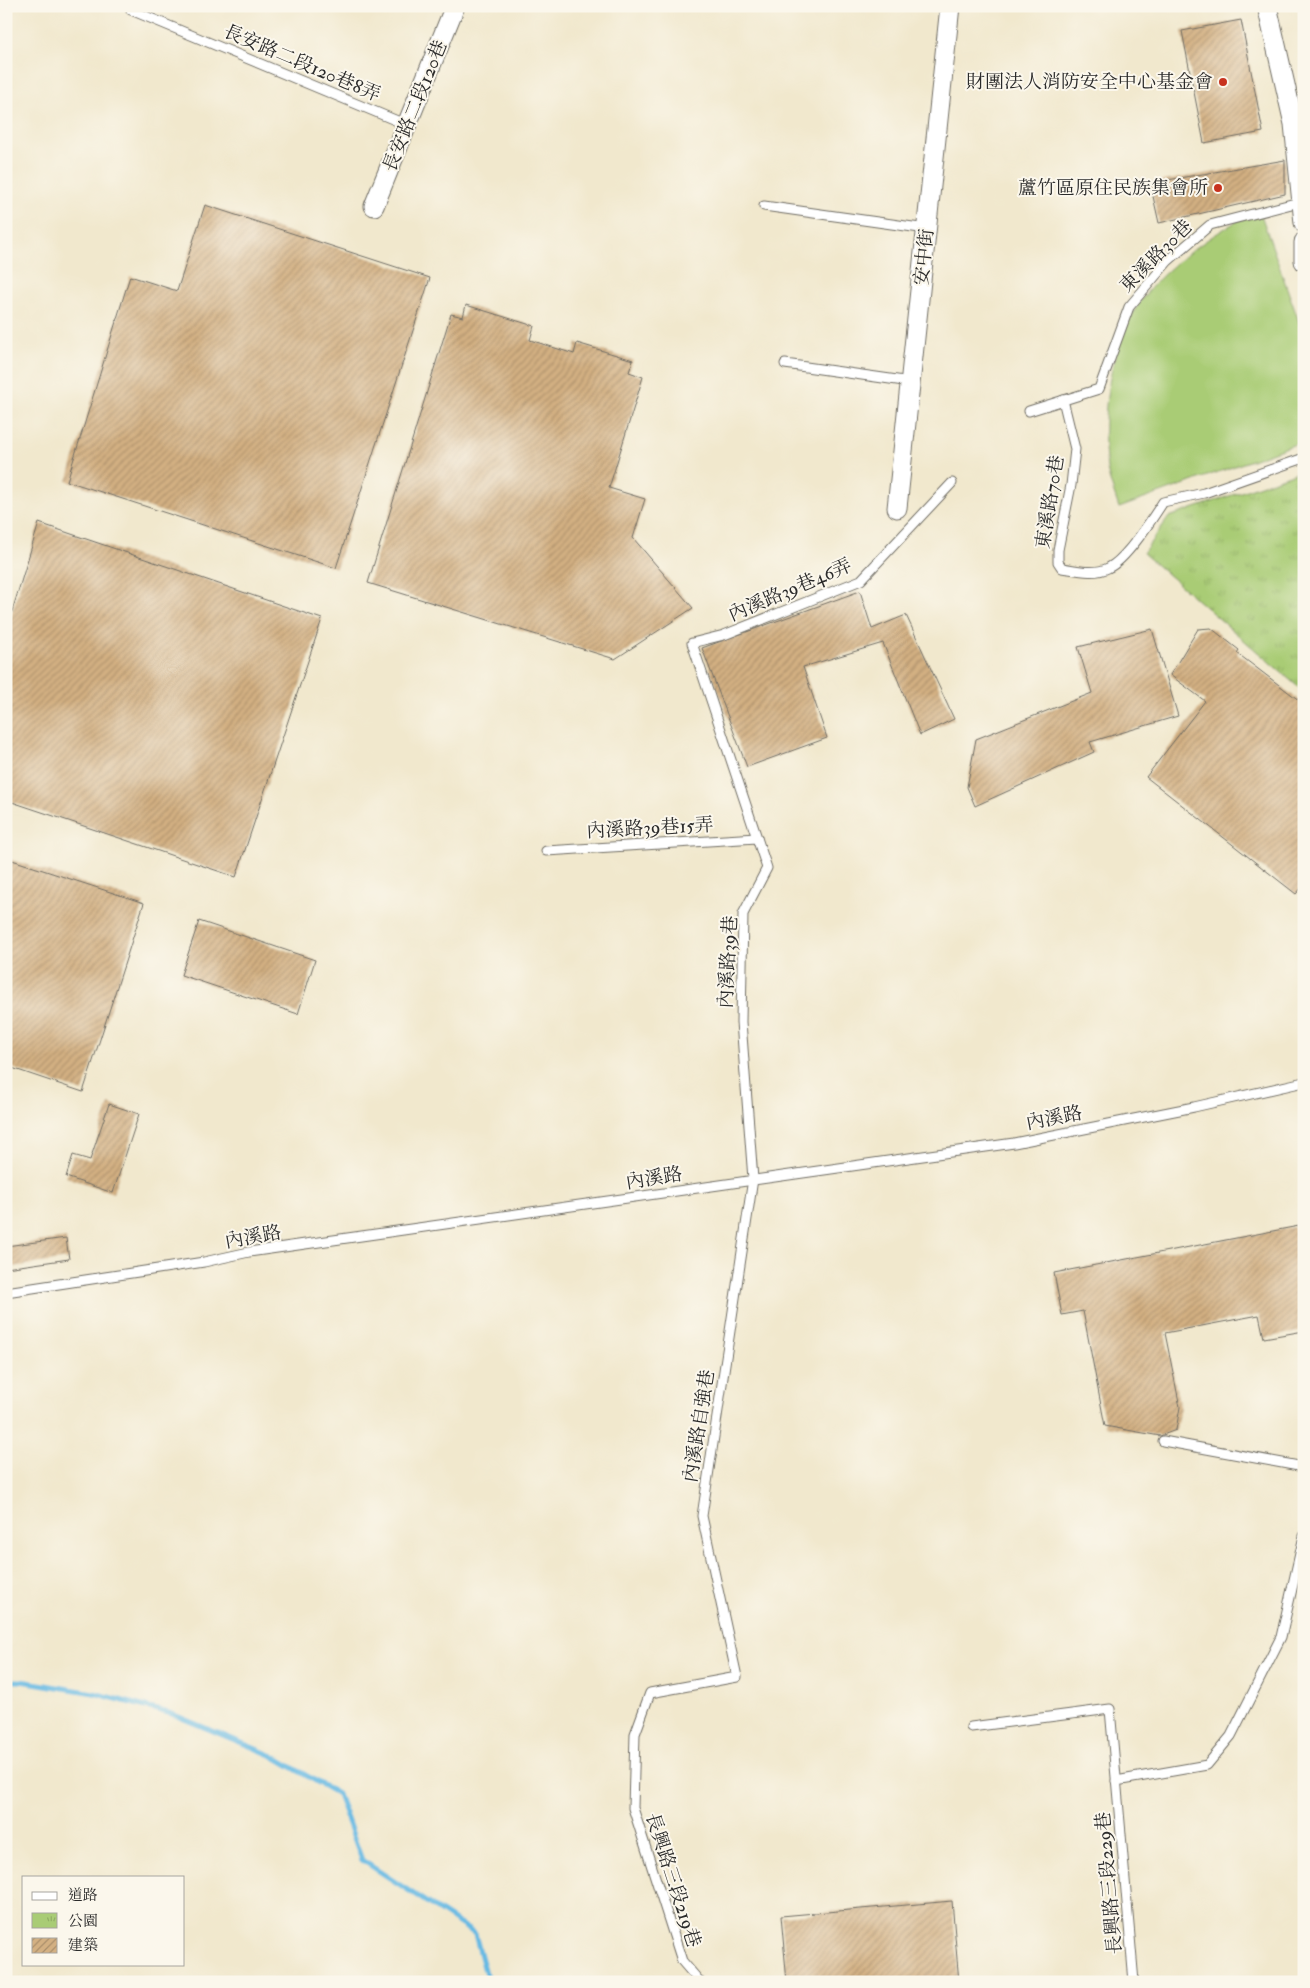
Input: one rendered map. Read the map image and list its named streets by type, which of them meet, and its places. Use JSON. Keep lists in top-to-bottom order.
{
  "streets": {
    "street": ["長安路二段120巷", "安中街"],
    "lane": [
      "長安路二段120巷8弄",
      "東溪路30巷",
      "東溪路70巷",
      "內溪路39巷46弄",
      "內溪路39巷15弄",
      "內溪路39巷",
      "內溪路",
      "內溪路自強巷",
      "長興路三段219巷",
      "長興路三段229巷"
    ]
  },
  "crossings": [
    ["長安路二段120巷8弄", "長安路二段120巷"],
    ["東溪路30巷", "東溪路70巷"],
    ["內溪路39巷46弄", "內溪路39巷"],
    ["內溪路39巷15弄", "內溪路39巷"],
    ["內溪路39巷", "內溪路"],
    ["內溪路39巷", "內溪路自強巷"],
    ["內溪路", "內溪路自強巷"],
    ["內溪路自強巷", "長興路三段219巷"]
  ],
  "places": ["財團法人消防安全中心基金會", "蘆竹區原住民族集會所"],
  "legend": ["道路", "公園", "建築"]
}
